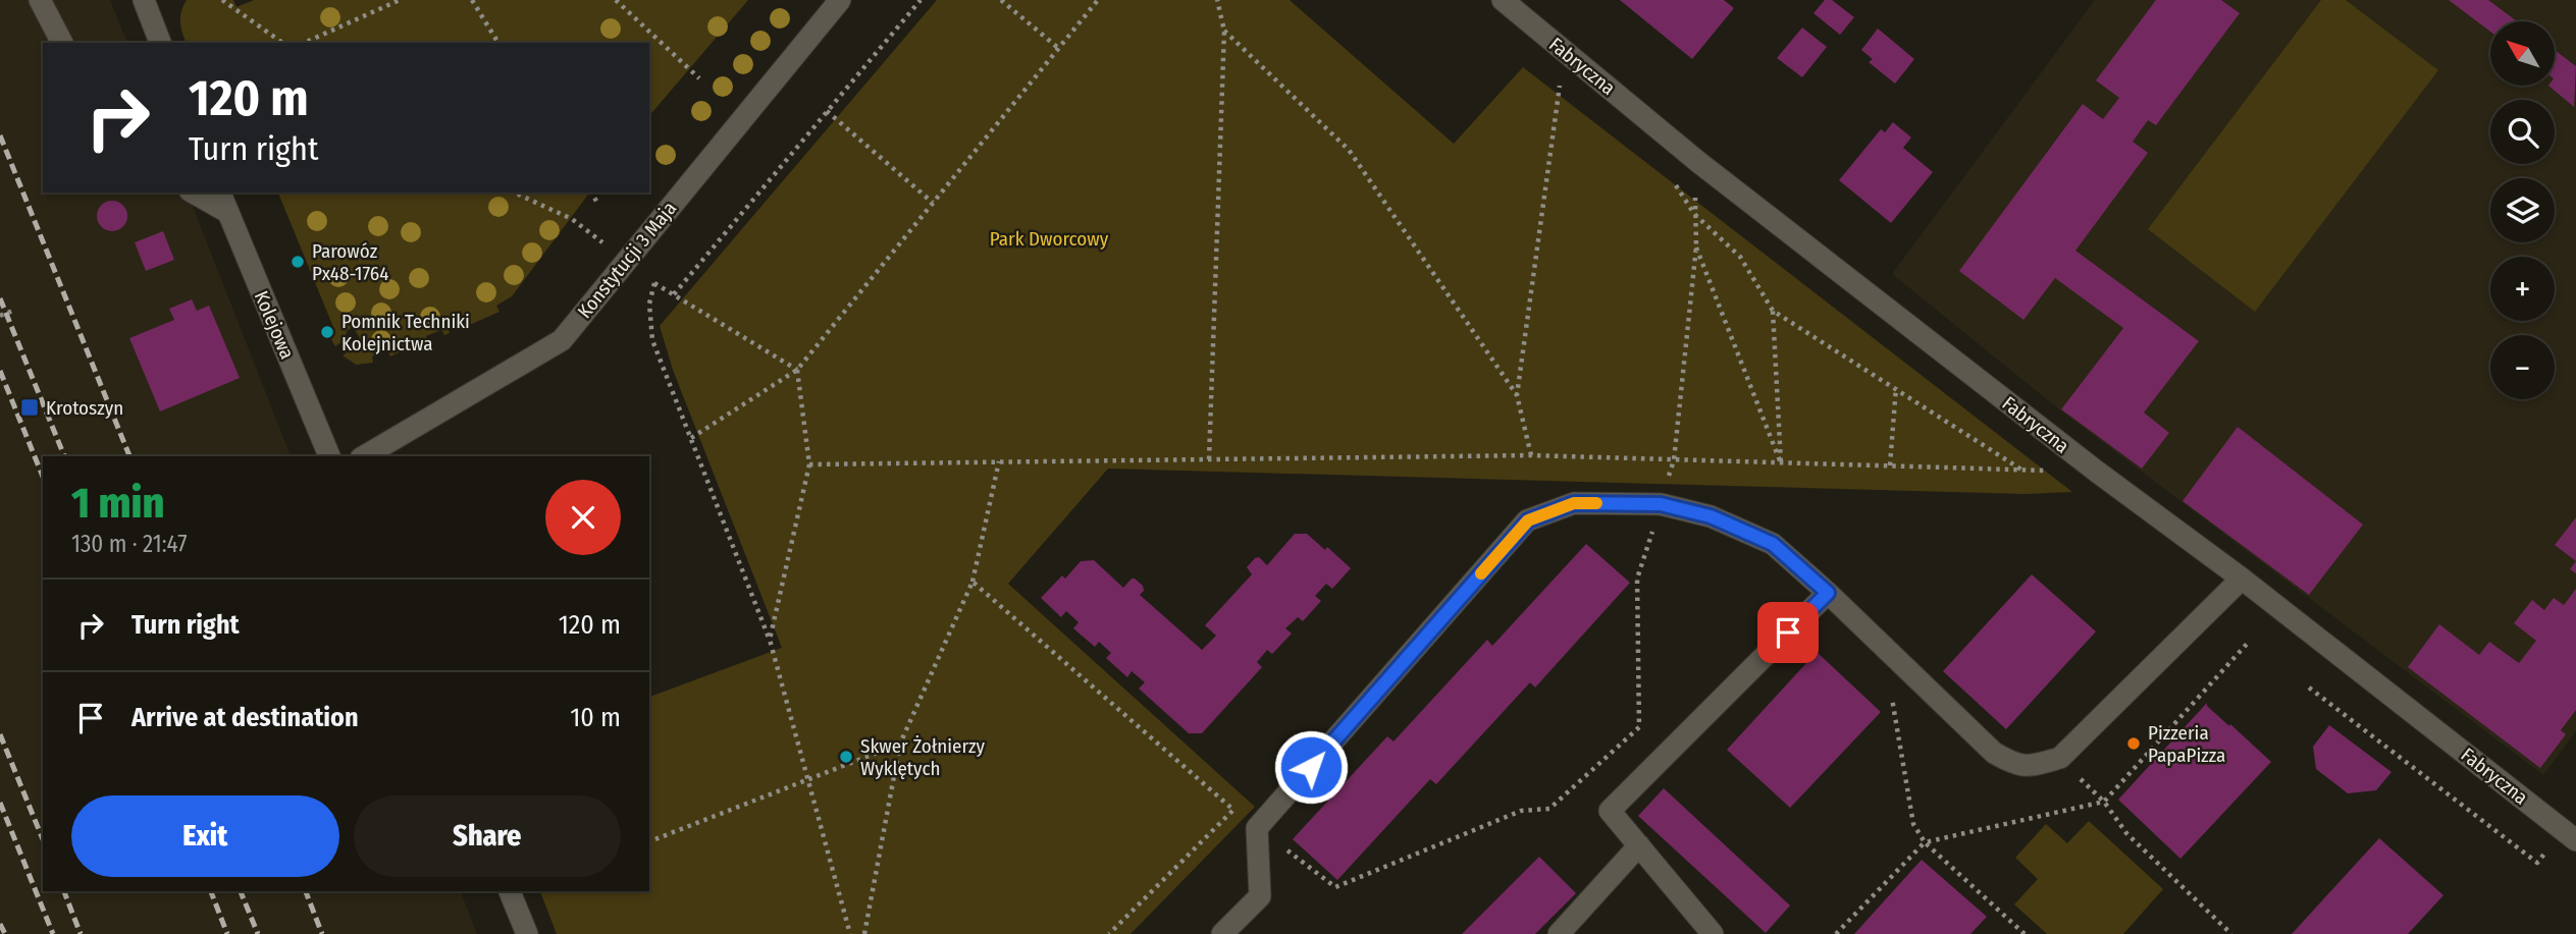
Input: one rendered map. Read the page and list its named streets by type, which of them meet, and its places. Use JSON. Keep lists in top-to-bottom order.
{
  "streets": {
    "street": ["Fabryczna", "Konstytucji 3 Maja", "Kolejowa"]
  },
  "parks": ["Park Dworcowy"],
  "places": {
    "other": [
      "Parowóz Px48-1764",
      "Pomnik Techniki Kolejnictwa",
      "Pizzeria PapaPizza",
      "Skwer Żołnierzy Wyklętych"
    ],
    "transit": ["Krotoszyn"]
  },
  "north": "top left",
  "page": {
    "map_buttons": ["+", "−"],
    "turn": ["120 m", "Turn right"],
    "heading": ["1 min", "130 m · 21:47"],
    "list": [
      {
        "name": "Turn right",
        "value": "120 m"
      },
      {
        "name": "Arrive at destination",
        "value": "10 m"
      }
    ],
    "buttons": ["Exit", "Share"]
  }
}
